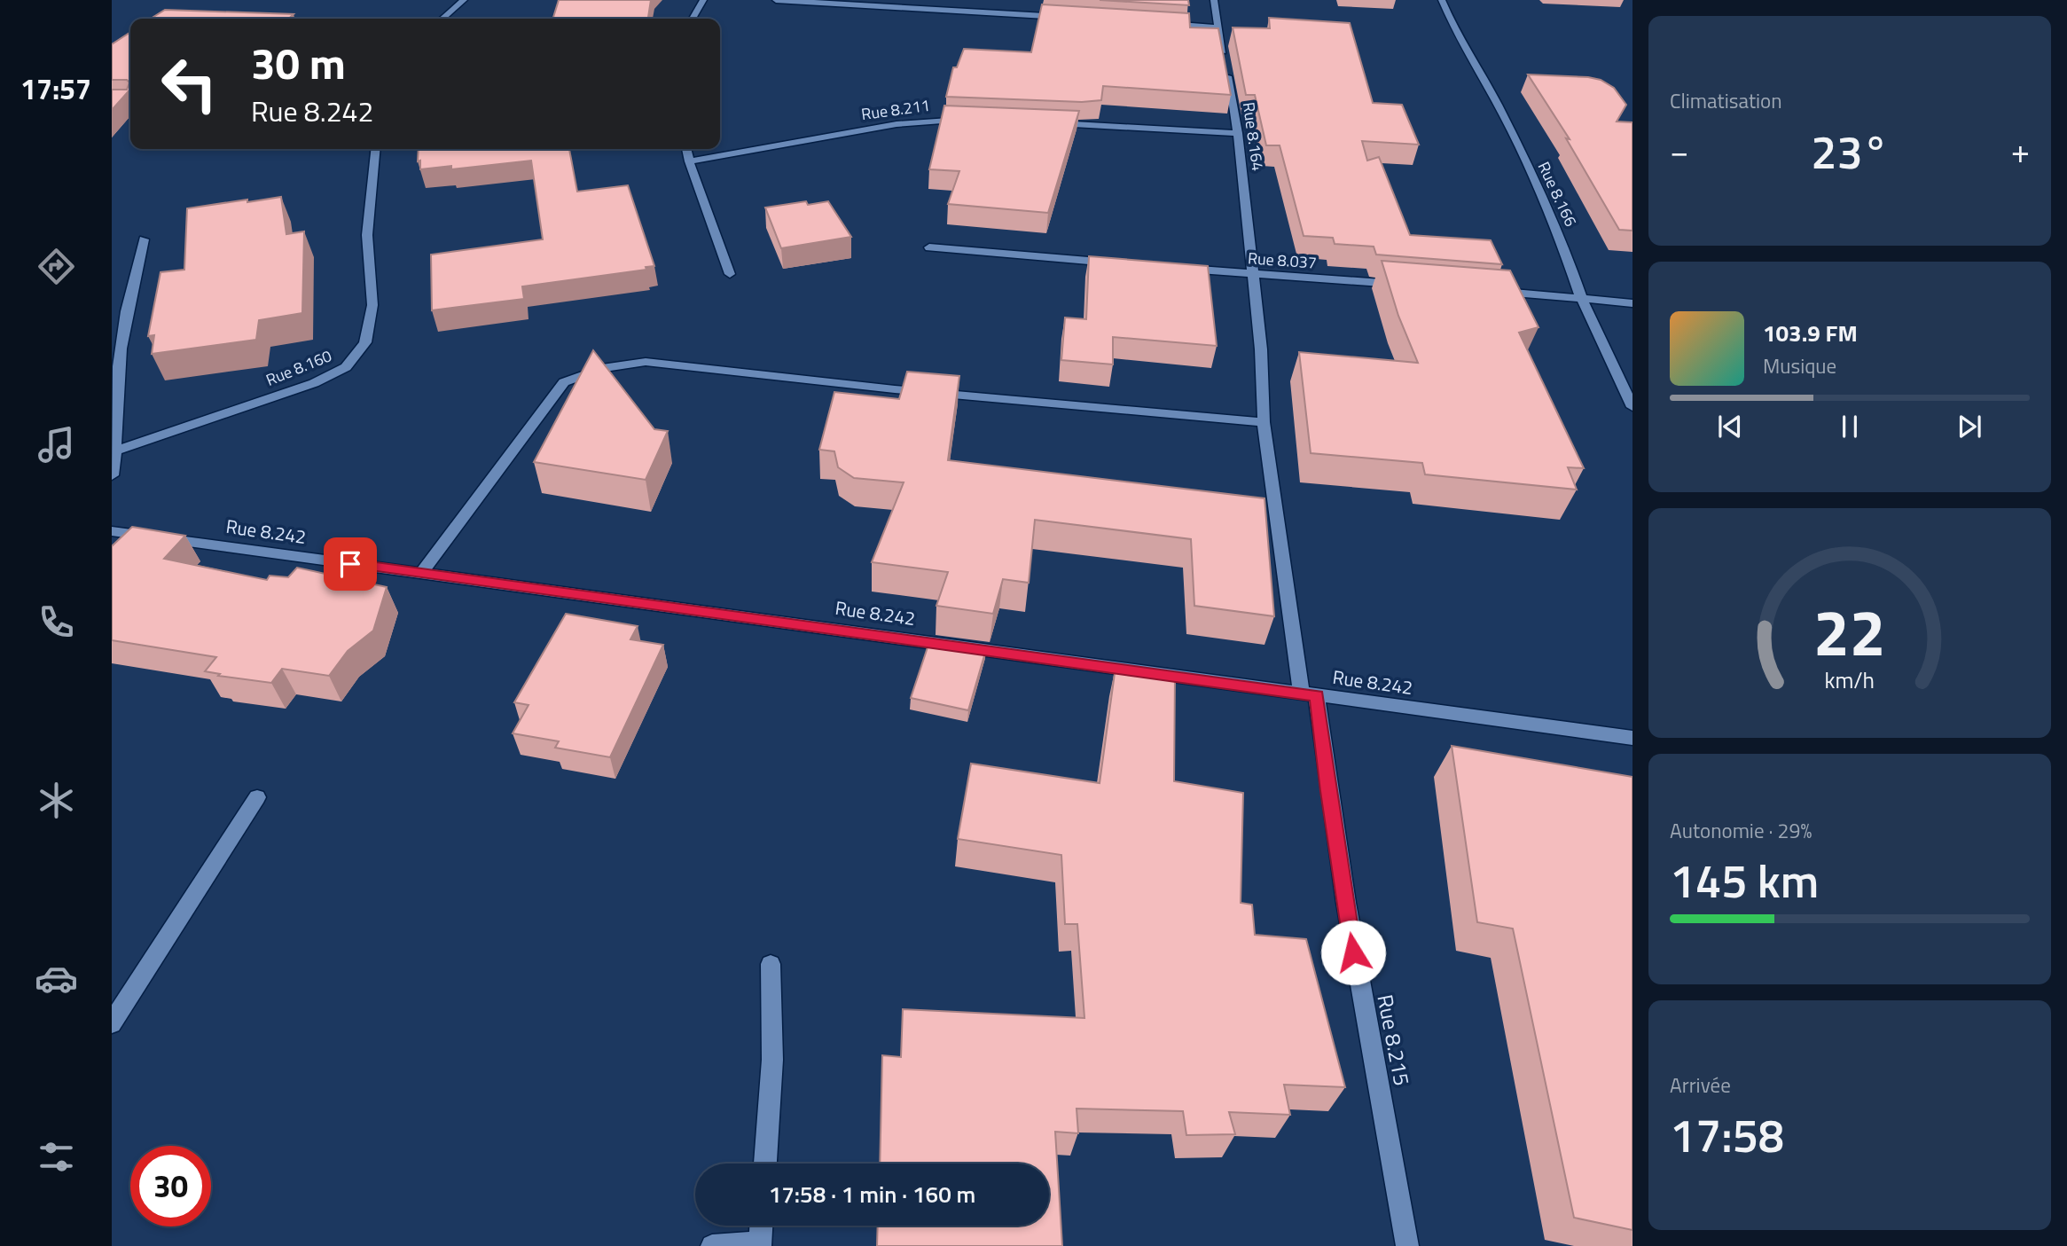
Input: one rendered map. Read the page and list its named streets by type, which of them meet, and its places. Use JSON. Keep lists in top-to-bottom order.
{
  "streets": {
    "street": [
      "Rue 8.211",
      "Rue 8.164",
      "Rue 8.166",
      "Rue 8.037",
      "Rue 8.160",
      "Rue 8.242",
      "Rue 8.215"
    ]
  },
  "crossings": [
    ["Rue 8.164", "Rue 8.037"],
    ["Rue 8.164", "Rue 8.242"],
    ["Rue 8.164", "Rue 8.215"],
    ["Rue 8.242", "Rue 8.215"]
  ],
  "page": {
    "tabs": "17:57",
    "tile": [
      "Climatisation",
      ["Autonomie · 29%", "145 km"],
      ["Arrivée", "17:58"]
    ],
    "turn": ["30 m", "Rue 8.242"],
    "heat": ["−", "23°", "+"],
    "song": ["103.9 FM", "Musique"],
    "limit": "30",
    "trip": "17:58 · 1 min · 160 m",
    "gauge": ["22", "km/h"]
  }
}
